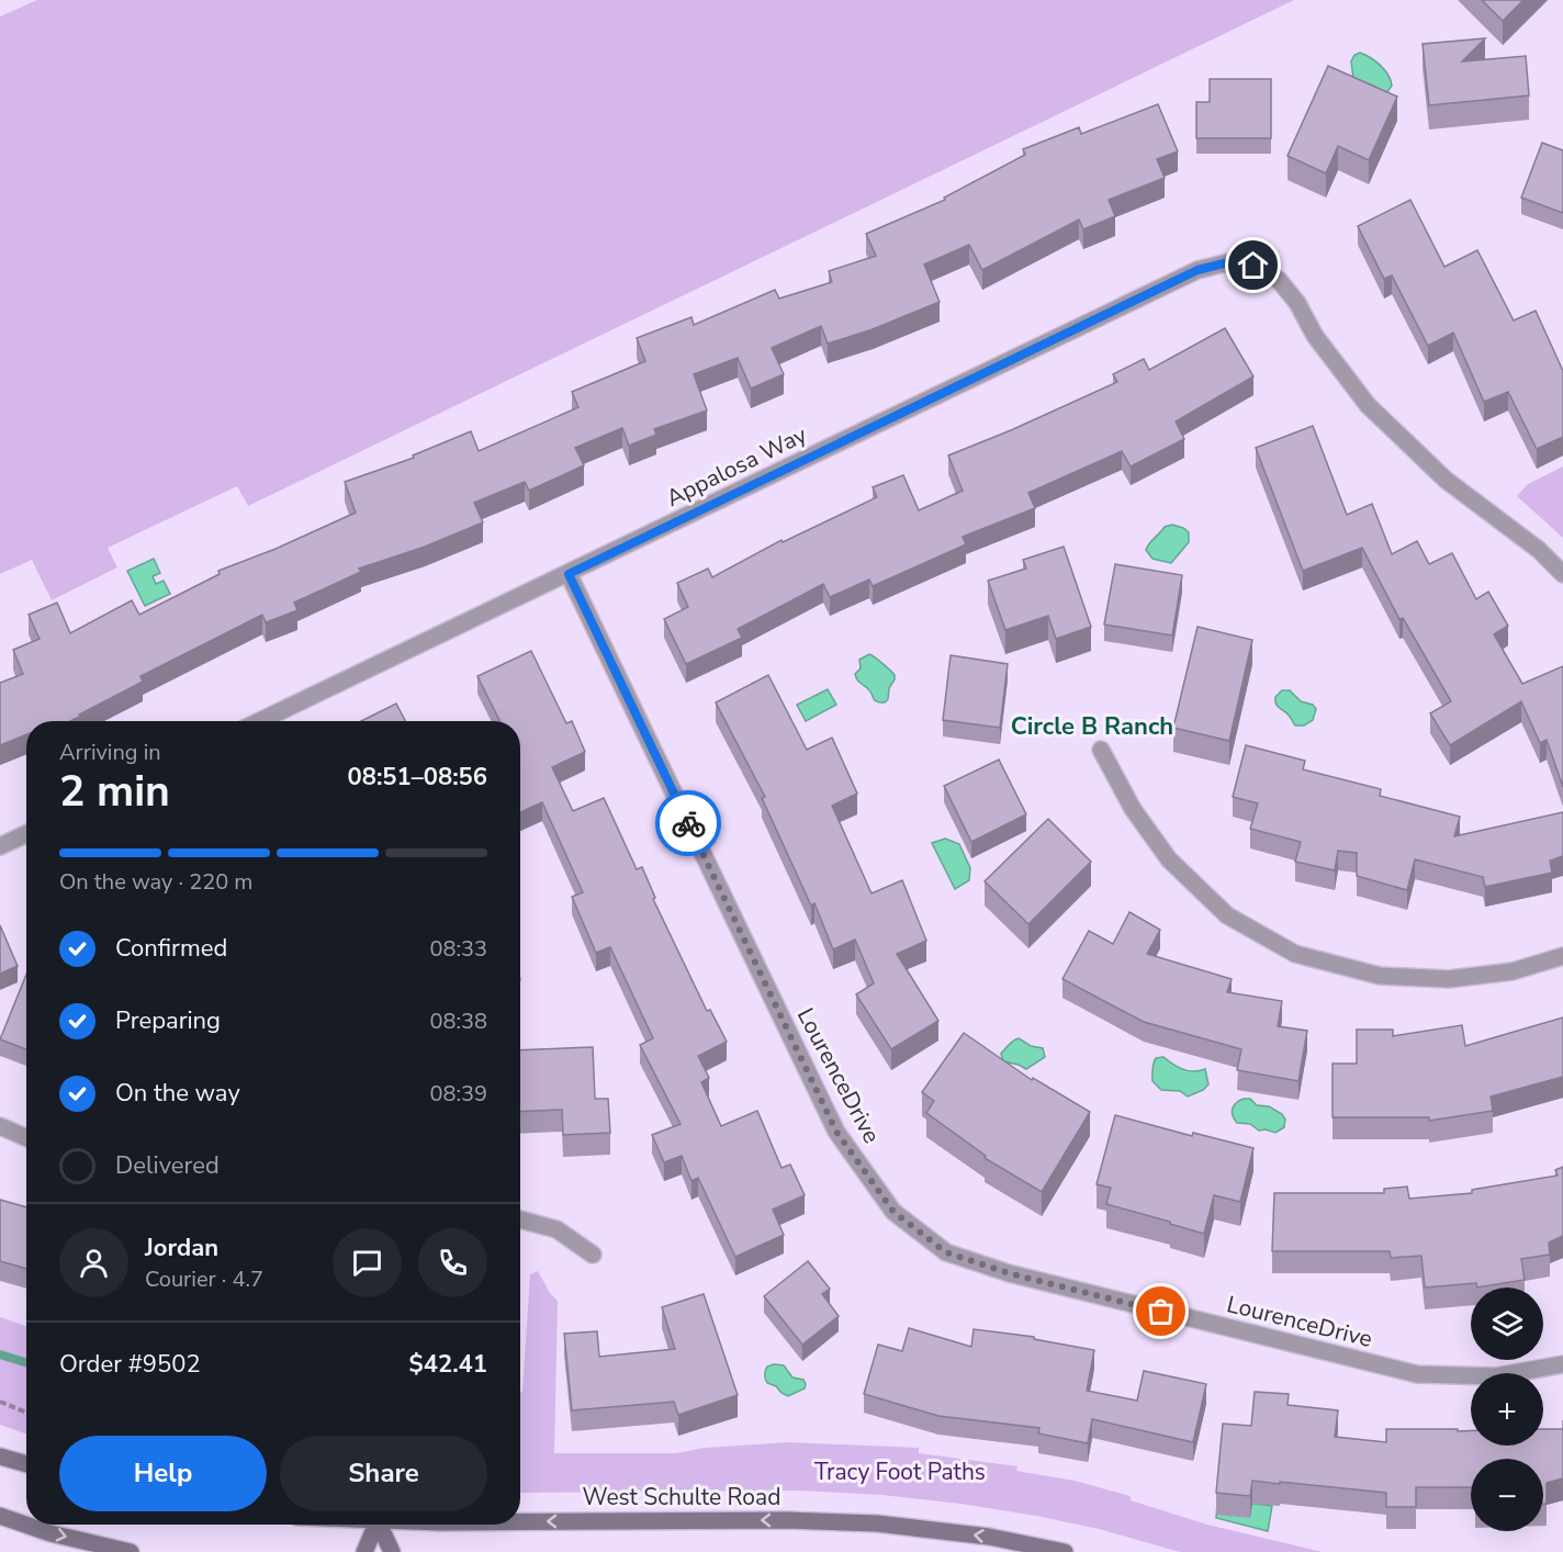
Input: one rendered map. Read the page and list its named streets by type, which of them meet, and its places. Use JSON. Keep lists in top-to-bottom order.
{
  "streets": {
    "main road": ["West Schulte Road"],
    "street": ["Appalosa Way", "LourenceDrive"]
  },
  "crossings": [
    ["Appalosa Way", "LourenceDrive"]
  ],
  "one_way": ["West Schulte Road"],
  "districts": ["Circle B Ranch"],
  "parks": ["Tracy Foot Paths"],
  "page": {
    "heading": ["2 min", "Arriving in", "08:51–08:56"],
    "panel": [
      "Jordan",
      "Courier · 4.7",
      "Order #9502",
      "$42.41"
    ],
    "bar": "On the way · 220 m",
    "list": [
      ["Confirmed", "08:33"],
      ["Preparing", "08:38"],
      ["On the way", "08:39"],
      "Delivered"
    ],
    "map_buttons": ["+", "−"],
    "buttons": ["Help", "Share"]
  }
}
